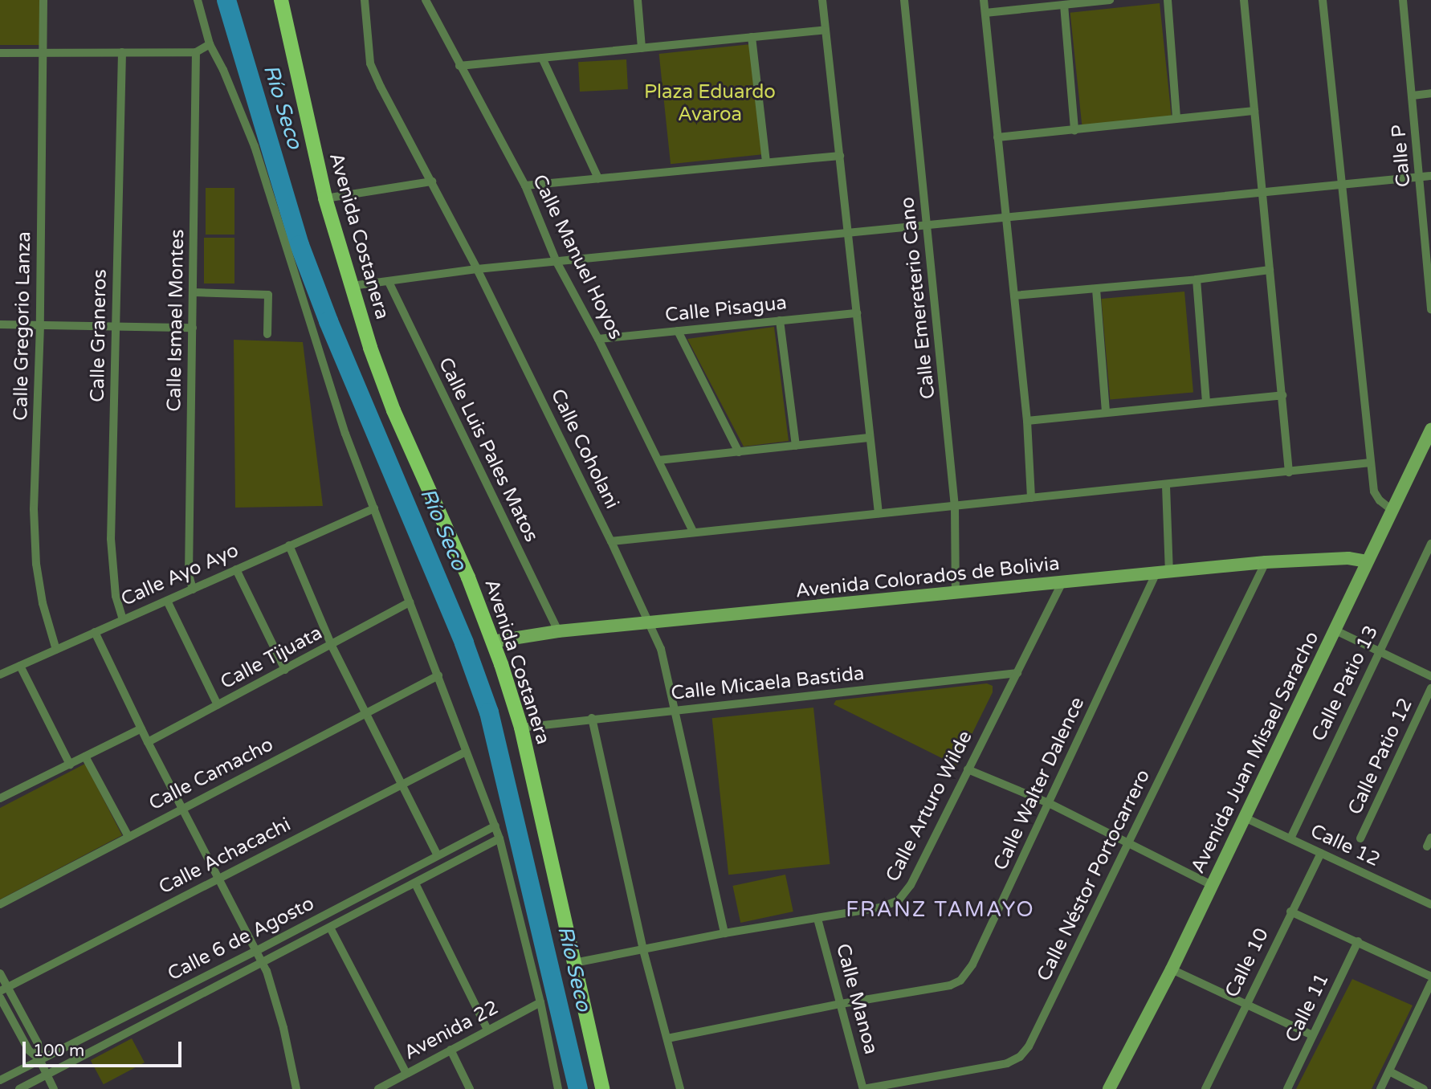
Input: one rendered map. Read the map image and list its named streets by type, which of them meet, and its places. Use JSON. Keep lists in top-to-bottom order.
{
  "streets": {
    "main road": ["Avenida Costanera"],
    "street": [
      "Calle P",
      "Calle Manuel Hoyos",
      "Calle Emereterio Cano",
      "Calle Pisagua",
      "Calle Ismael Montes",
      "Calle Gregorio Lanza",
      "Calle Graneros",
      "Calle Coholani",
      "Calle Luis Pales Matos",
      "Calle Ayo Ayo",
      "Avenida Colorados de Bolivia",
      "Calle Tijuata",
      "Calle Micaela Bastida",
      "Calle Patio 13",
      "Avenida Juan Misael Saracho",
      "Calle Patio 12",
      "Calle Camacho",
      "Calle Walter Dalence",
      "Calle Arturo Wilde",
      "Calle 12",
      "Calle Achacachi",
      "Calle Néstor Portocarrero",
      "Calle 6 de Agosto",
      "Calle 10",
      "Calle Manoa",
      "Calle 11",
      "Avenida 22"
    ]
  },
  "crossings": [
    ["Avenida Costanera", "Avenida Colorados de Bolivia"],
    ["Avenida Costanera", "Calle Micaela Bastida"],
    ["Avenida Costanera", "Calle Arturo Wilde"],
    ["Calle Manuel Hoyos", "Calle Pisagua"],
    ["Calle Emereterio Cano", "Avenida Colorados de Bolivia"],
    ["Calle Ismael Montes", "Calle Ayo Ayo"],
    ["Calle Gregorio Lanza", "Calle Ayo Ayo"],
    ["Calle Graneros", "Calle Ayo Ayo"],
    ["Calle Coholani", "Avenida Colorados de Bolivia"],
    ["Calle Coholani", "Calle Micaela Bastida"],
    ["Calle Coholani", "Calle Arturo Wilde"],
    ["Calle Luis Pales Matos", "Avenida Colorados de Bolivia"],
    ["Avenida Colorados de Bolivia", "Avenida Juan Misael Saracho"],
    ["Avenida Colorados de Bolivia", "Calle Walter Dalence"],
    ["Avenida Colorados de Bolivia", "Calle Arturo Wilde"],
    ["Avenida Colorados de Bolivia", "Calle Néstor Portocarrero"],
    ["Calle Micaela Bastida", "Calle Arturo Wilde"],
    ["Calle Patio 13", "Calle 12"],
    ["Avenida Juan Misael Saracho", "Calle 12"],
    ["Calle Walter Dalence", "Calle Manoa"],
    ["Calle Arturo Wilde", "Calle Manoa"],
    ["Calle 12", "Calle 10"],
    ["Calle Néstor Portocarrero", "Calle Manoa"]
  ],
  "districts": ["FRANZ TAMAYO"],
  "water": ["Río Seco"],
  "parks": ["Plaza Eduardo Avaroa"],
  "scale_bar": "100 m"
}
